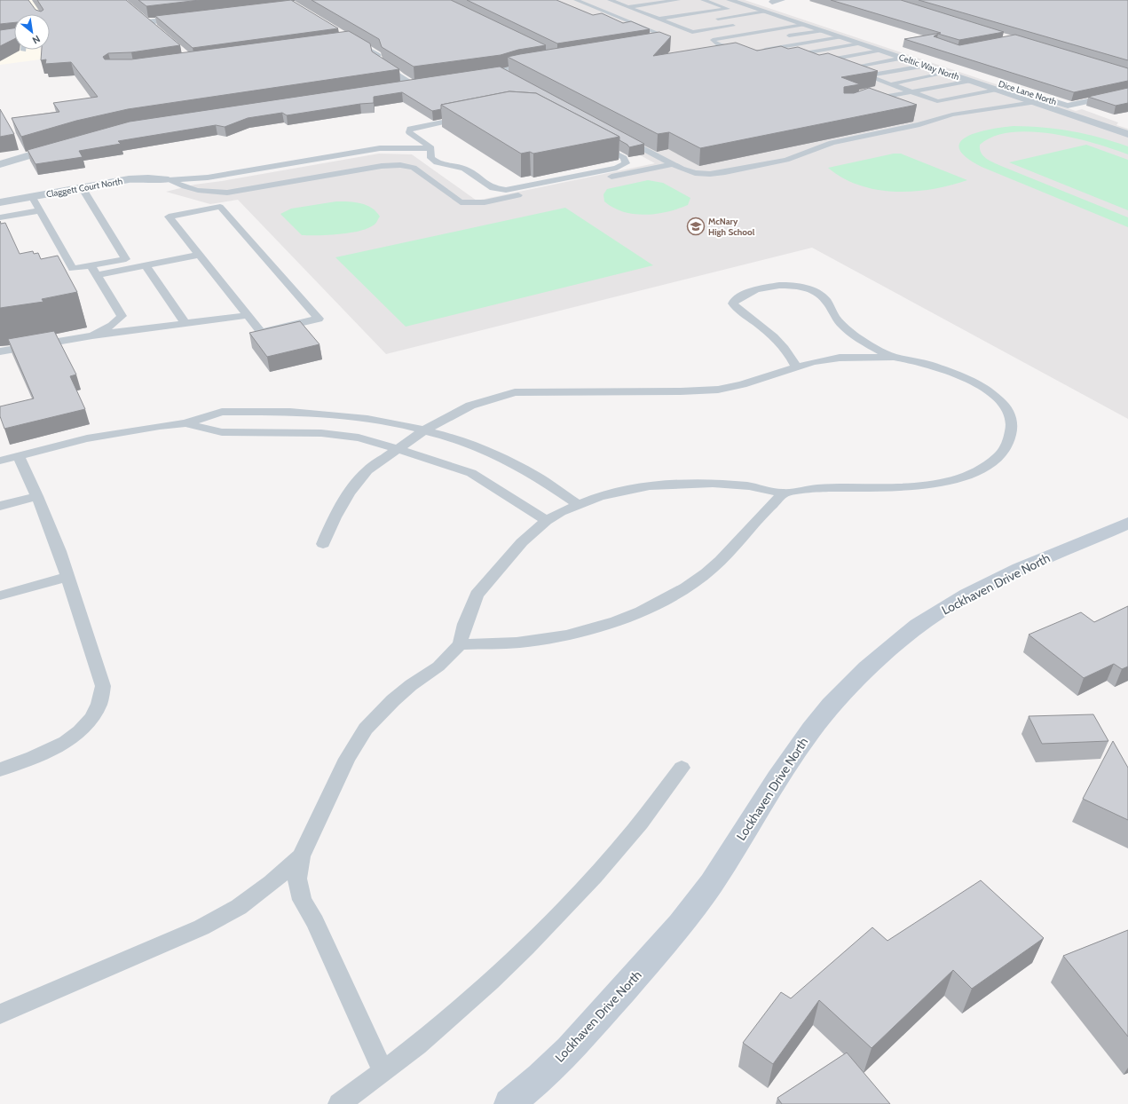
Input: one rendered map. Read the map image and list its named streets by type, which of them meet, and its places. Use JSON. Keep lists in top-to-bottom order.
{
  "streets": {
    "street": [
      "Celtic Way North",
      "Dice Lane North",
      "Claggett Court North",
      "Lockhaven Drive North"
    ]
  },
  "places": {
    "school or university": ["McNary High School"]
  },
  "north": "bottom right"
}
